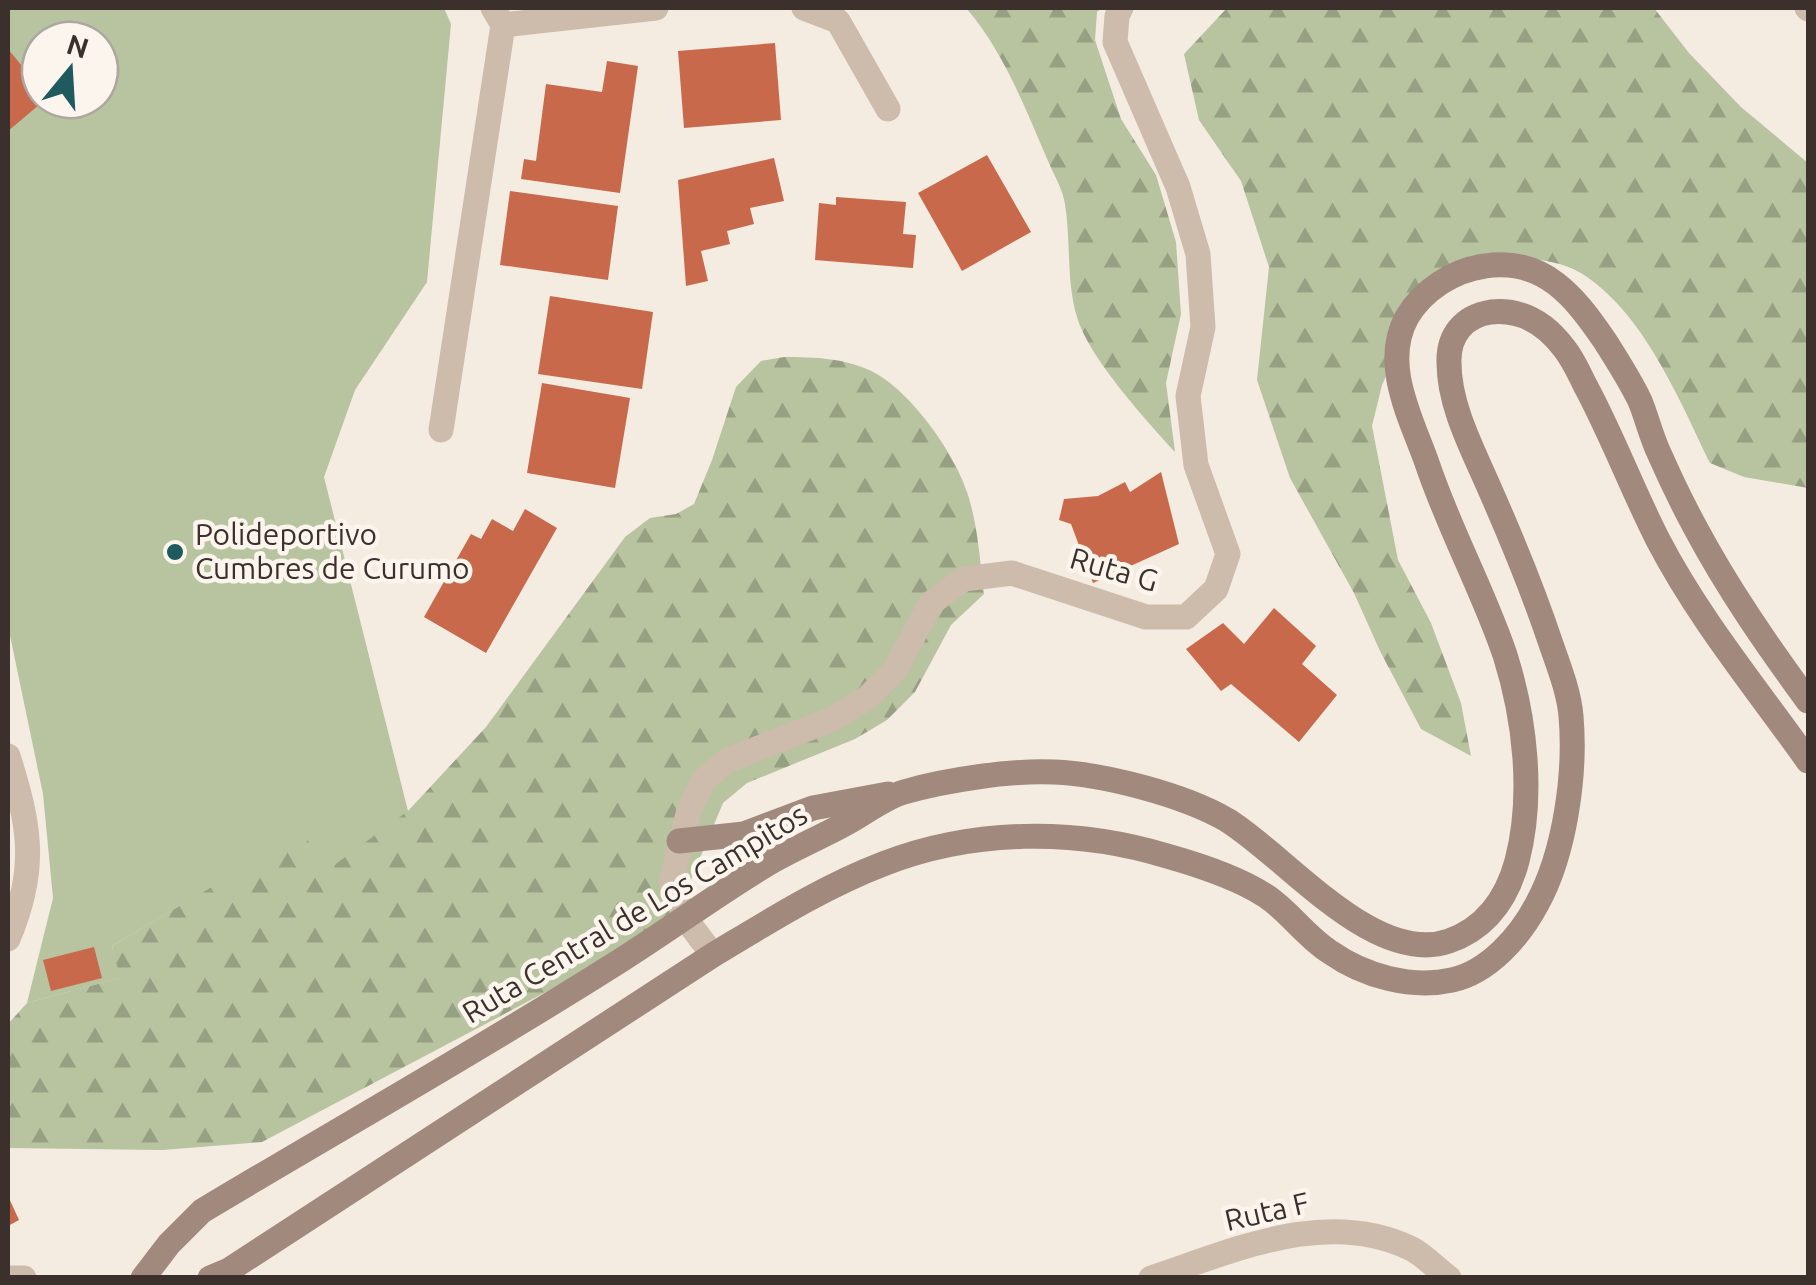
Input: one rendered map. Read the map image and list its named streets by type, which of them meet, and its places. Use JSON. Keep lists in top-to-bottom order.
{
  "streets": {
    "main road": ["Ruta Central de Los Campitos"],
    "street": ["Ruta G", "Ruta F"]
  },
  "crossings": [
    ["Ruta G", "Ruta Central de Los Campitos"]
  ],
  "places": ["Polideportivo Cumbres de Curumo"],
  "north": "top"
}
